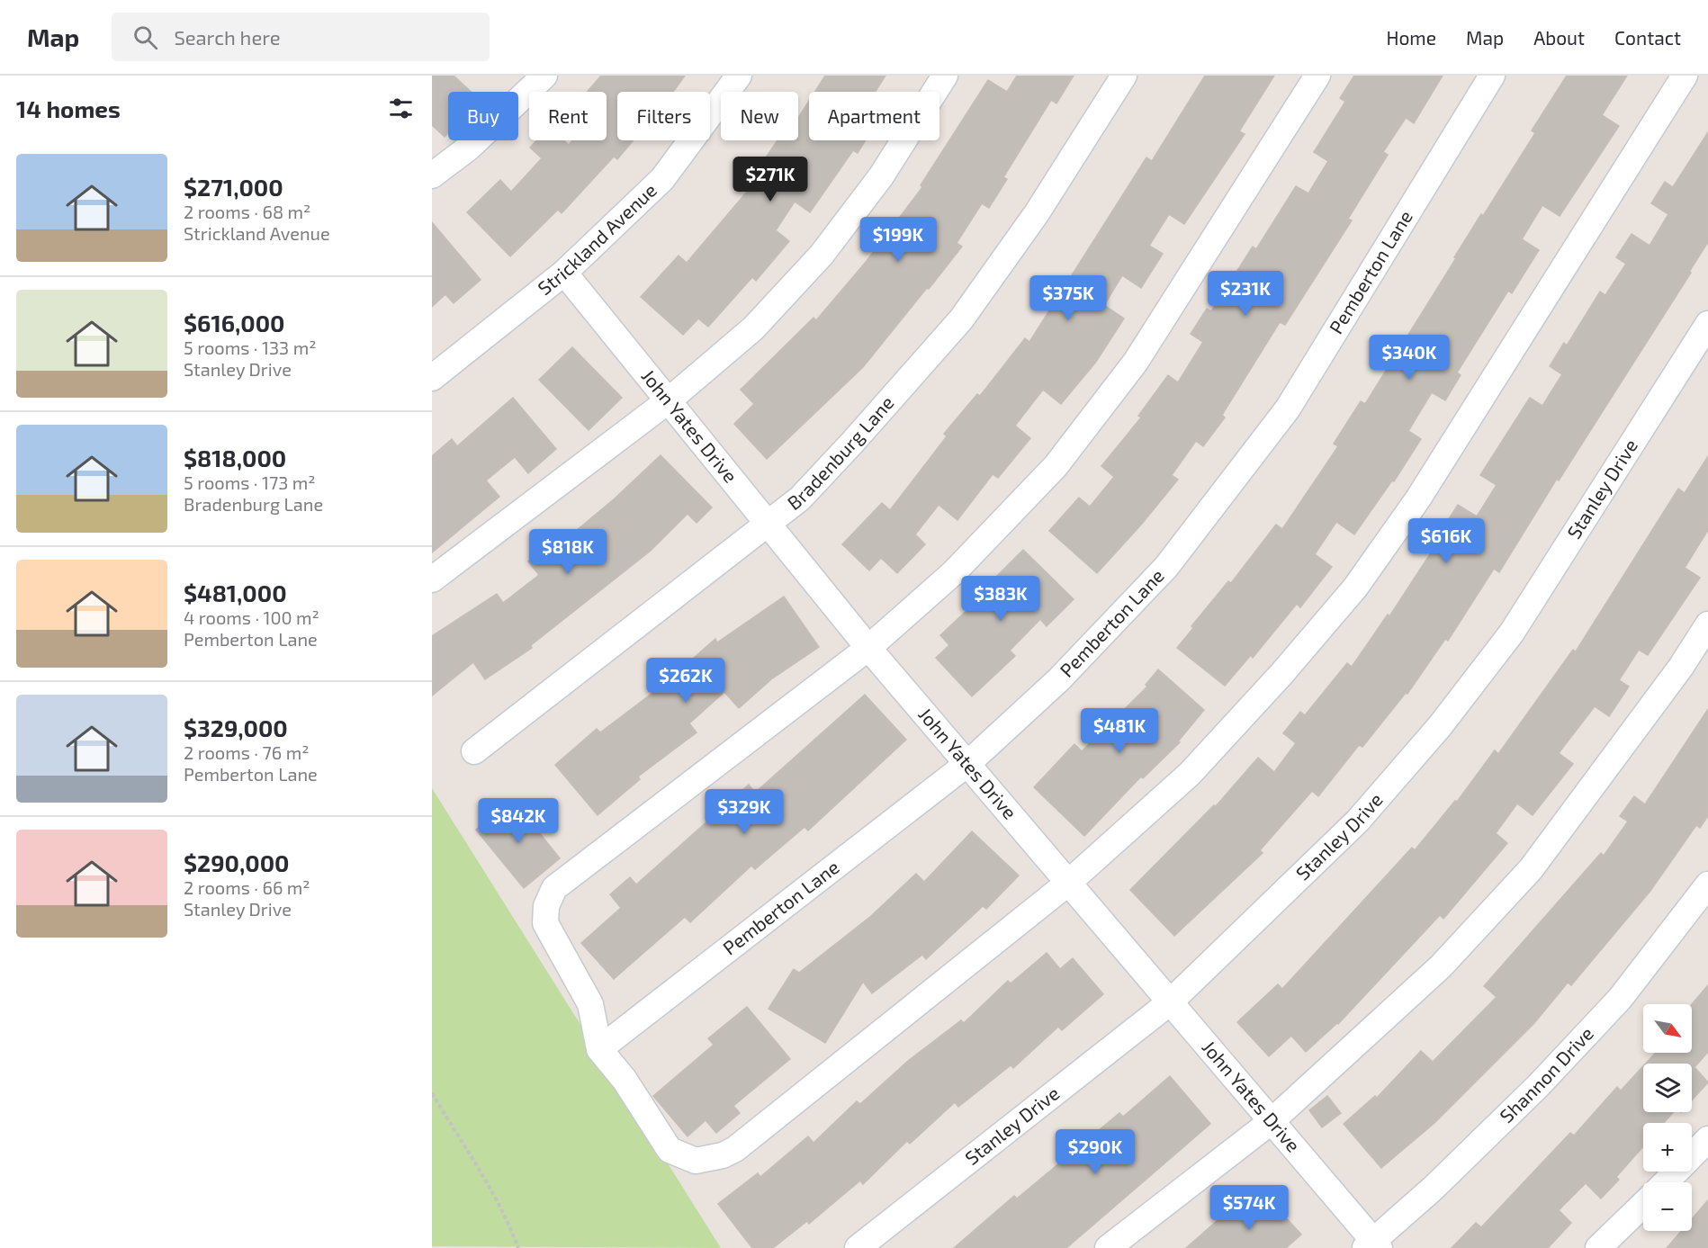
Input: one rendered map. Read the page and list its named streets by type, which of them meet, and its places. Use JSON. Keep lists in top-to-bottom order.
{
  "streets": {
    "street": [
      "Strickland Avenue",
      "Pemberton Lane",
      "John Yates Drive",
      "Bradenburg Lane",
      "Stanley Drive",
      "Shannon Drive"
    ]
  },
  "crossings": [
    ["Strickland Avenue", "John Yates Drive"],
    ["Pemberton Lane", "John Yates Drive"],
    ["John Yates Drive", "Bradenburg Lane"],
    ["John Yates Drive", "Stanley Drive"],
    ["John Yates Drive", "Shannon Drive"]
  ],
  "north": "bottom right",
  "page": {
    "header": "Map",
    "search": "Search here",
    "nav": [
      "Home",
      "Map",
      "About",
      "Contact"
    ],
    "heading": "14 homes",
    "chip": [
      "Buy",
      "Rent",
      "Filters",
      "New",
      "Apartment"
    ],
    "list": [
      {
        "name": "$271,000",
        "note": "2 rooms · 68 m² · Strickland Avenue"
      },
      {
        "name": "$616,000",
        "note": "5 rooms · 133 m² · Stanley Drive"
      },
      {
        "name": "$818,000",
        "note": "5 rooms · 173 m² · Bradenburg Lane"
      },
      {
        "name": "$481,000",
        "note": "4 rooms · 100 m² · Pemberton Lane"
      },
      {
        "name": "$329,000",
        "note": "2 rooms · 76 m² · Pemberton Lane"
      },
      {
        "name": "$290,000",
        "note": "2 rooms · 66 m² · Stanley Drive"
      }
    ],
    "price": [
      "$271K",
      "$199K",
      "$231K",
      "$375K",
      "$340K",
      "$616K",
      "$818K",
      "$383K",
      "$262K",
      "$481K",
      "$329K",
      "$842K",
      "$290K",
      "$574K"
    ],
    "map_buttons": ["+", "−"]
  }
}
